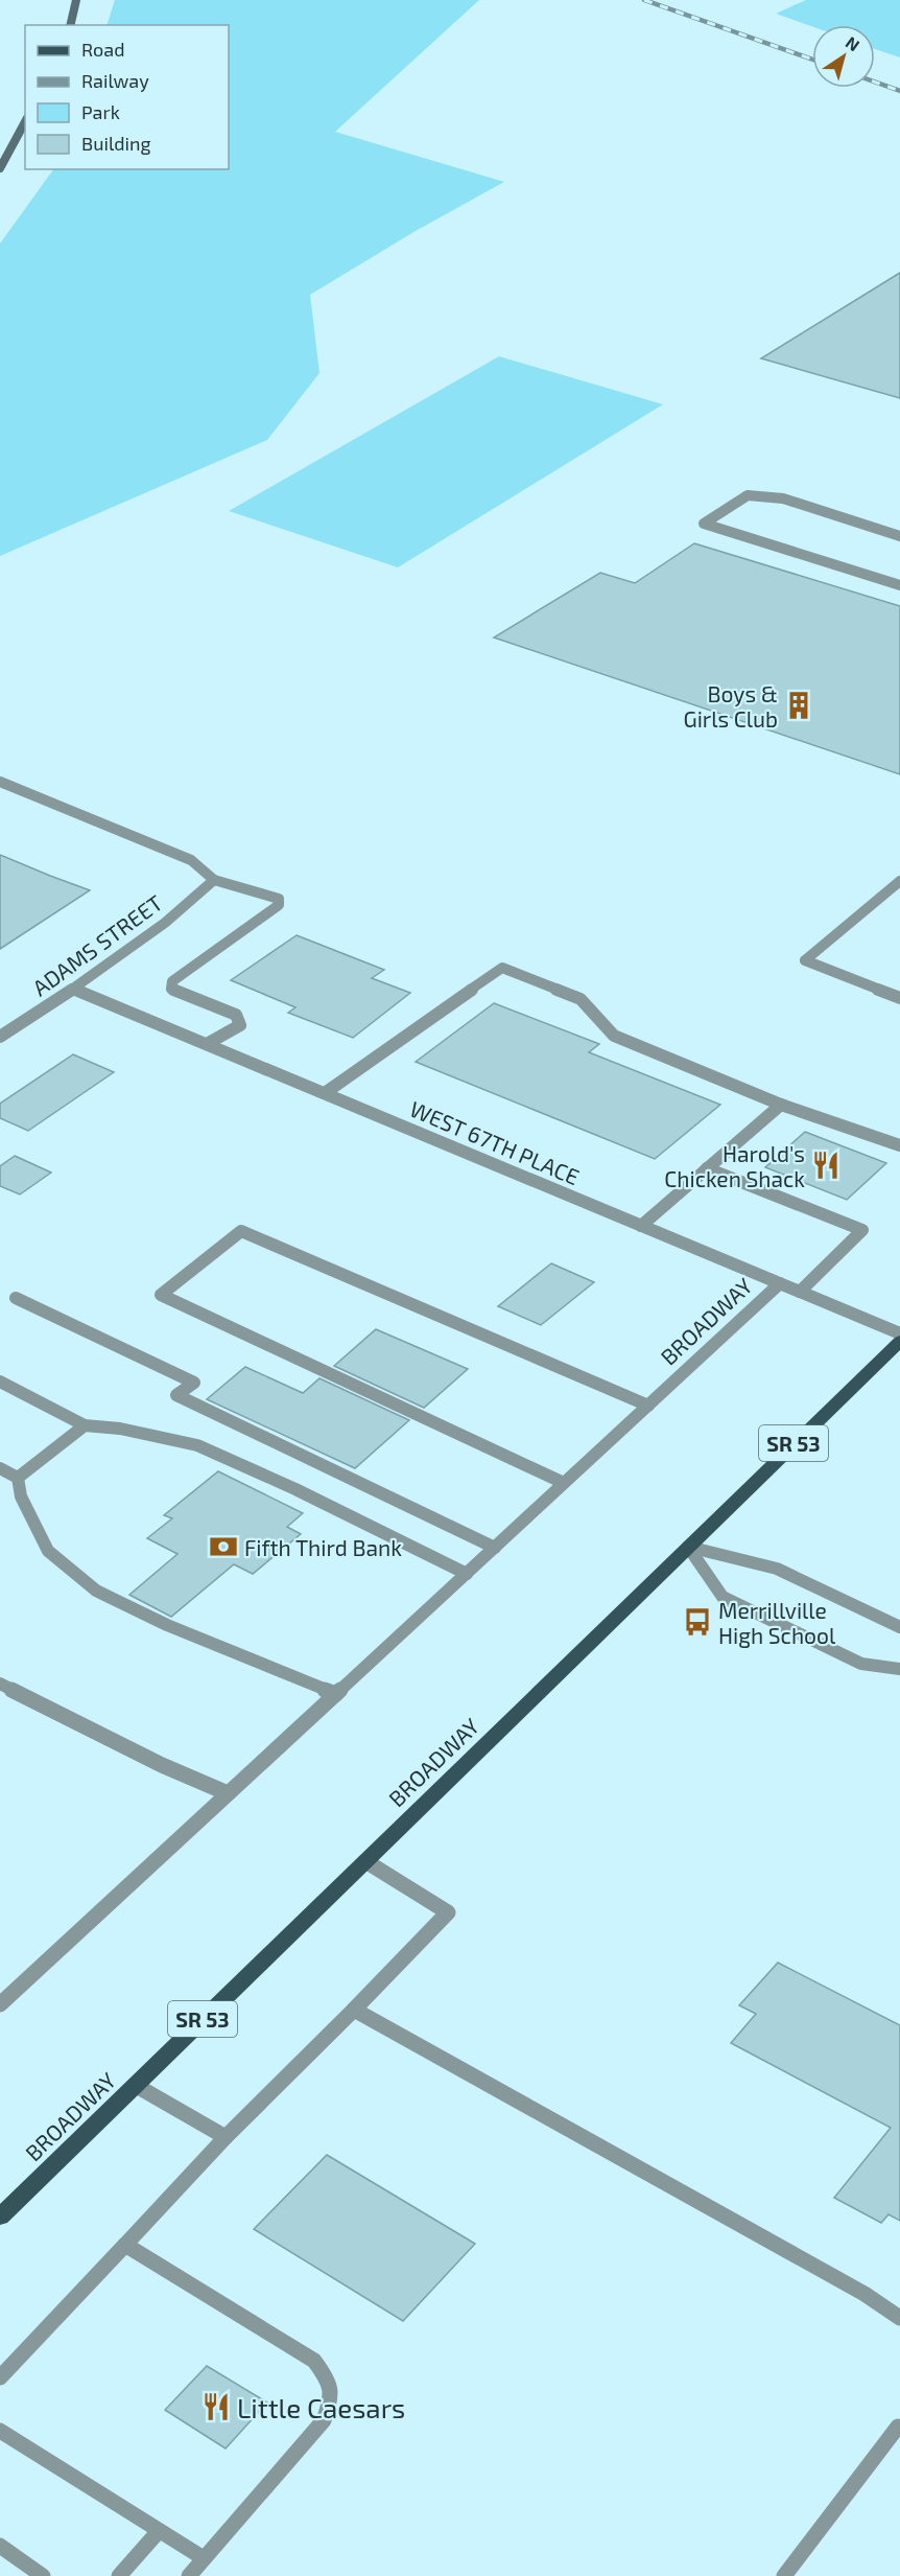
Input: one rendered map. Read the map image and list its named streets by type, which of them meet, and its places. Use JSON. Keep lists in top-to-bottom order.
{
  "streets": {
    "main road": ["BROADWAY", "SR 53"],
    "street": ["ADAMS STREET", "WEST 67TH PLACE"]
  },
  "crossings": [
    ["ADAMS STREET", "WEST 67TH PLACE"],
    ["WEST 67TH PLACE", "BROADWAY"]
  ],
  "places": {
    "building": ["Boys & Girls Club"],
    "restaurant": ["Harold's Chicken Shack", "Little Caesars"],
    "bank": ["Fifth Third Bank"],
    "bus stop": ["Merrillville High School"]
  },
  "legend": [
    "Road",
    "Railway",
    "Park",
    "Building"
  ],
  "north": "top right"
}
